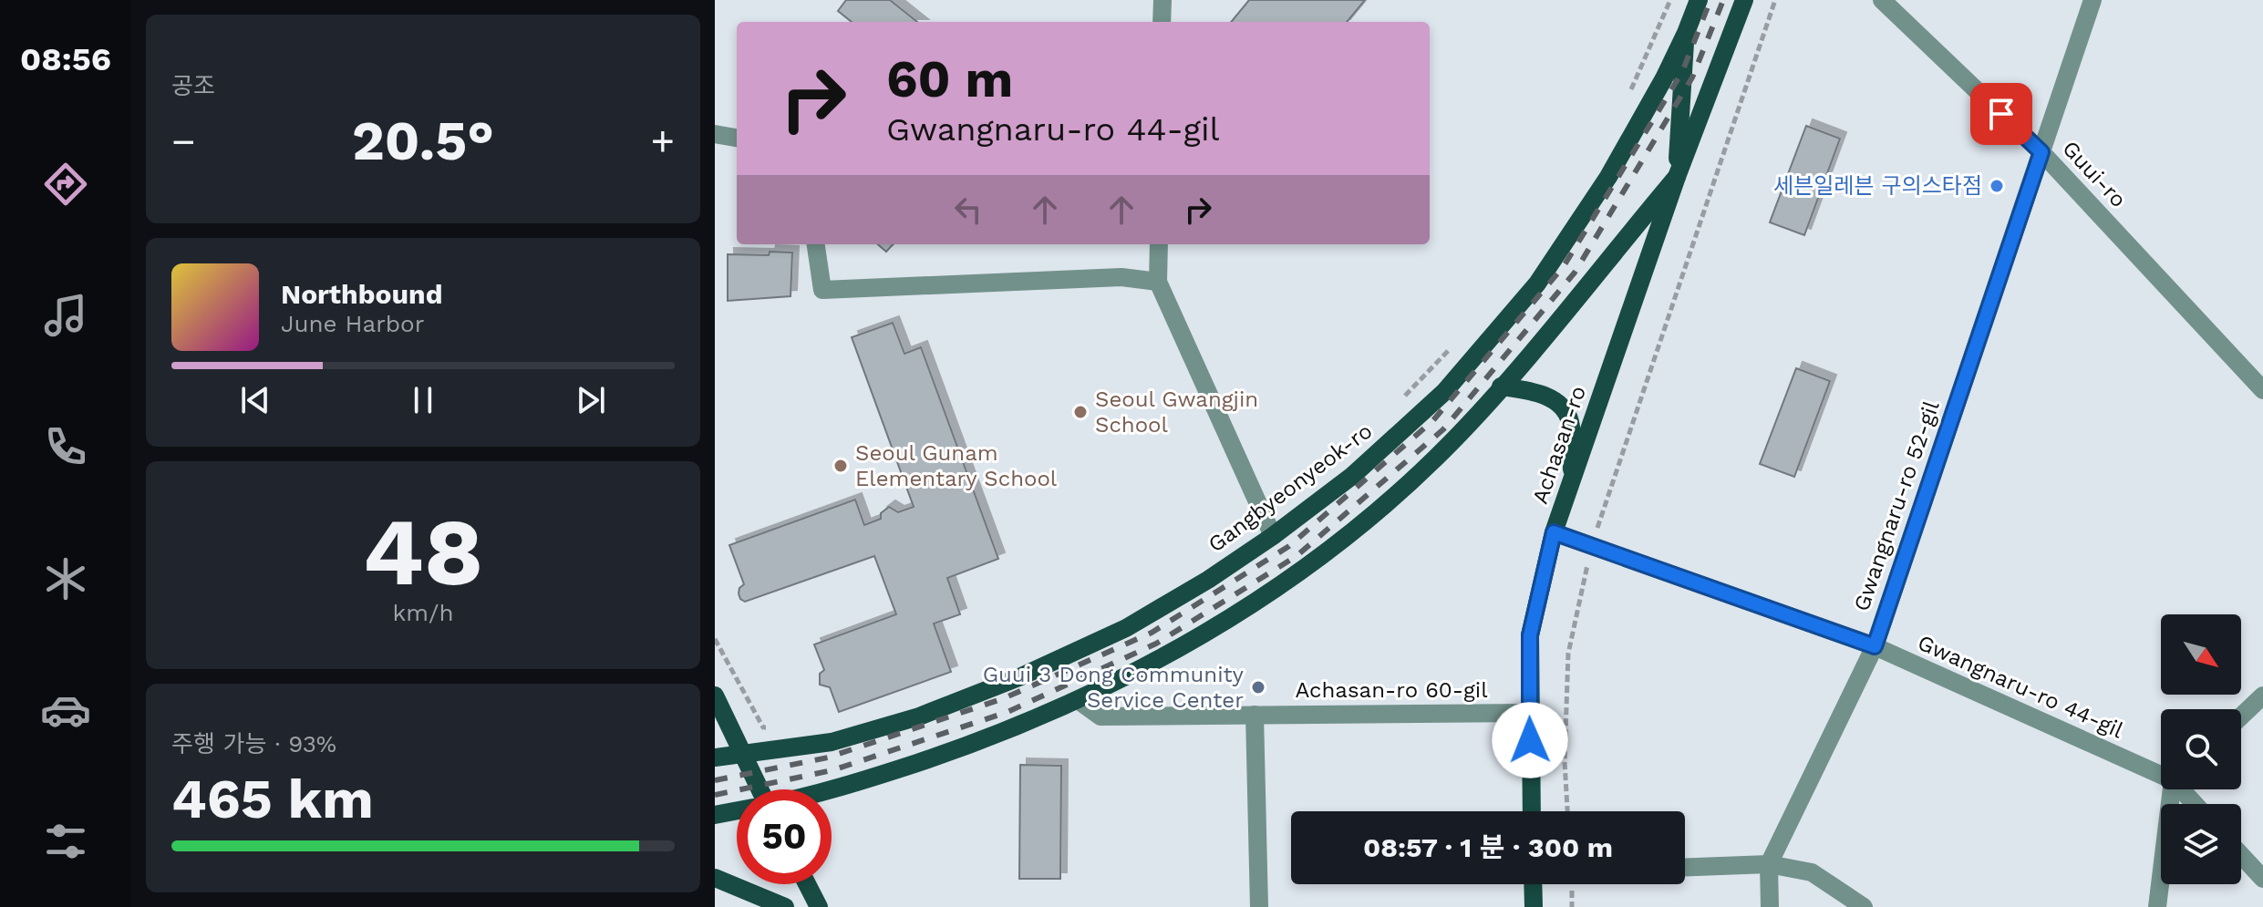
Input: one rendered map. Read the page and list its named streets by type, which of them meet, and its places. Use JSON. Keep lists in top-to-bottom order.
{
  "streets": {
    "main road": ["Achasan-ro", "Gangbyeonyeok-ro"],
    "street": [
      "Guui-ro",
      "Gwangnaru-ro 52-gil",
      "Gwangnaru-ro 44-gil",
      "Achasan-ro 60-gil"
    ]
  },
  "crossings": [
    ["Guui-ro", "Gwangnaru-ro 52-gil"],
    ["Achasan-ro", "Gangbyeonyeok-ro"],
    ["Achasan-ro", "Gwangnaru-ro 44-gil"],
    ["Achasan-ro", "Achasan-ro 60-gil"],
    ["Gwangnaru-ro 52-gil", "Gwangnaru-ro 44-gil"]
  ],
  "places": [
    "세븐일레븐 구의스타점",
    "Seoul Gwangjin School",
    "Seoul Gunam Elementary School",
    "Guui 3 Dong Community Service Center"
  ],
  "north": "bottom right",
  "page": {
    "tabs": "08:56",
    "tile": [
      "공조",
      ["48", "km/h"],
      ["주행 가능 · 93%", "465 km"]
    ],
    "turn": ["60 m", "Gwangnaru-ro 44-gil"],
    "heat": ["−", "20.5°", "+"],
    "song": ["Northbound", "June Harbor"],
    "limit": "50",
    "trip": "08:57 · 1 분 · 300 m"
  }
}
